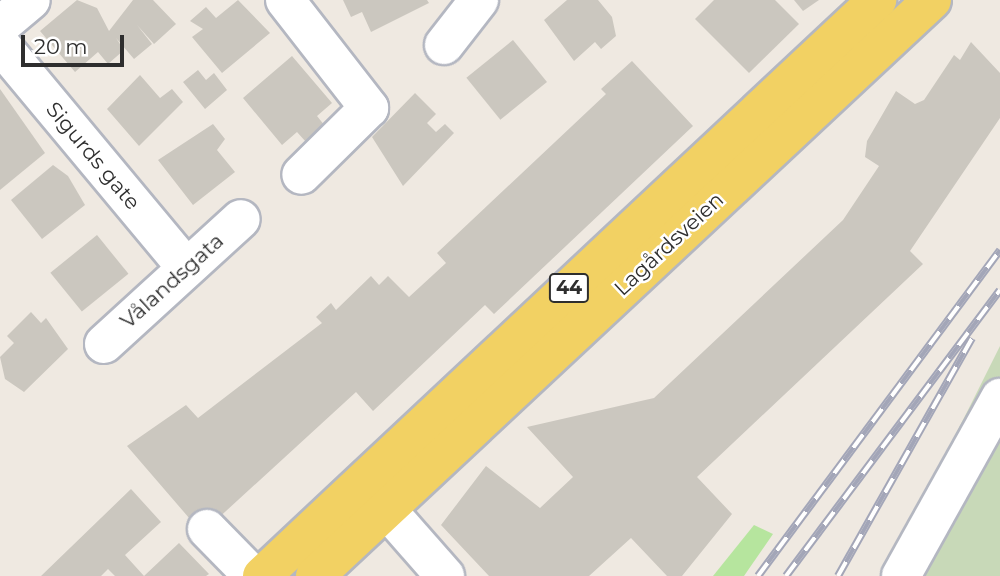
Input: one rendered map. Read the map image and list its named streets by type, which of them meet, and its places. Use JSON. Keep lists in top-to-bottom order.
{
  "streets": {
    "main road": ["Lagårdsveien", "44"],
    "street": ["Sigurds gate", "Vålandsgata"]
  },
  "crossings": [
    ["Sigurds gate", "Vålandsgata"]
  ],
  "scale_bar": "20 m"
}
